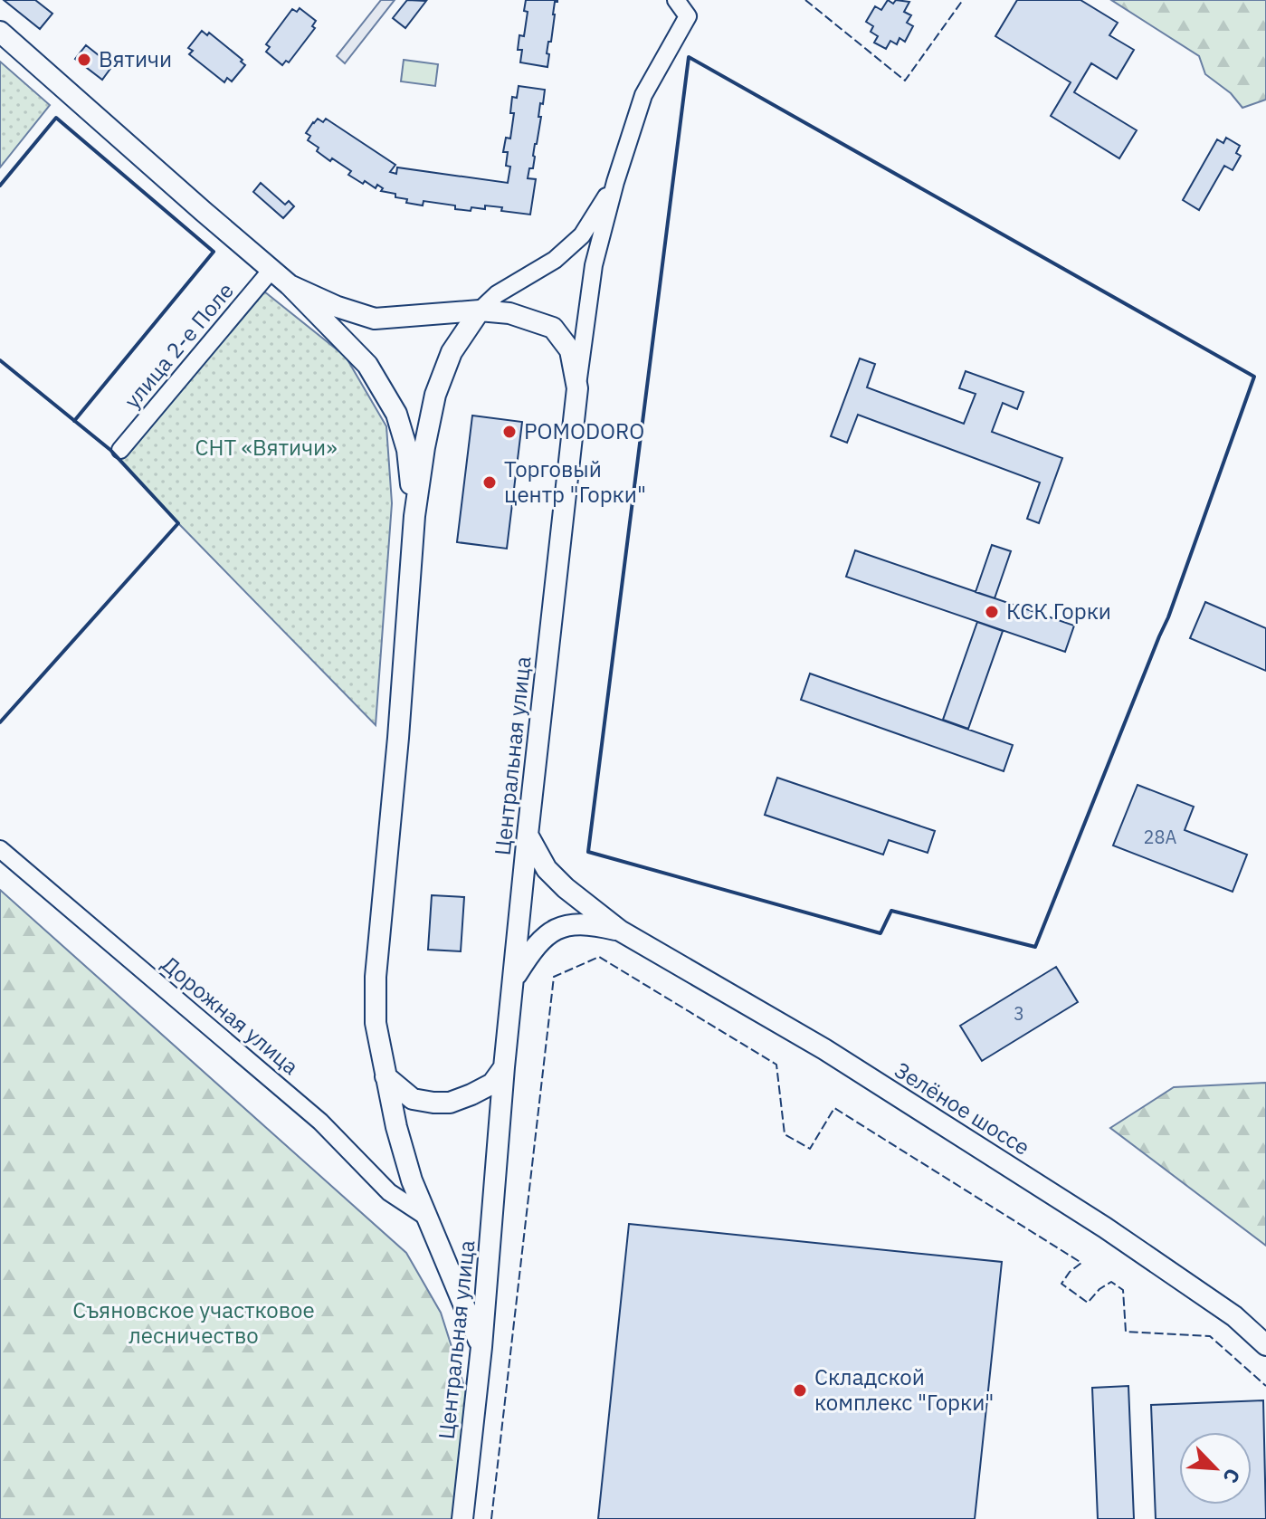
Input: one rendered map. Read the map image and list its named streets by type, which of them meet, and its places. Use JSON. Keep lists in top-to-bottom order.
{
  "streets": {
    "main road": ["Центральная улица", "Зелёное шоссе"],
    "street": ["улица 2-е Поле", "Дорожная улица"]
  },
  "parks": ["СНТ «Вятичи»", "Съяновское участковое лесничество"],
  "places": [
    "Вятичи",
    "POMODORO",
    "Торговый центр \"Горки\"",
    "КСК Горки",
    "Складской комплекс \"Горки\""
  ],
  "house_numbers": ["28А", "3"],
  "north": "bottom right"
}
